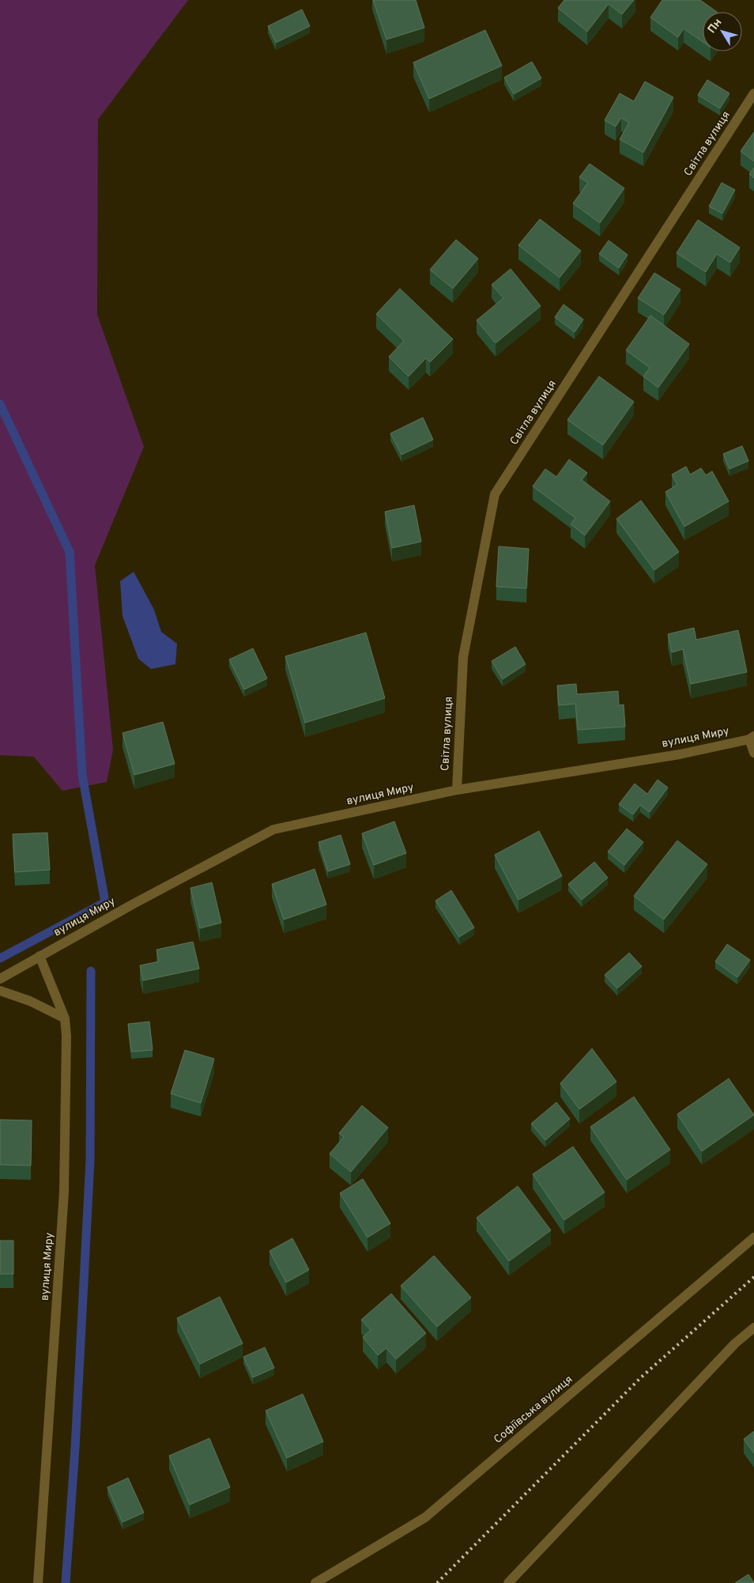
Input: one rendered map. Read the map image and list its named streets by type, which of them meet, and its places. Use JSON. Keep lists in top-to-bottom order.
{
  "streets": {
    "street": ["Світла вулиця", "вулиця Миру", "Софіївська вулиця"]
  },
  "crossings": [
    ["Світла вулиця", "вулиця Миру"]
  ],
  "north": "top left"
}
